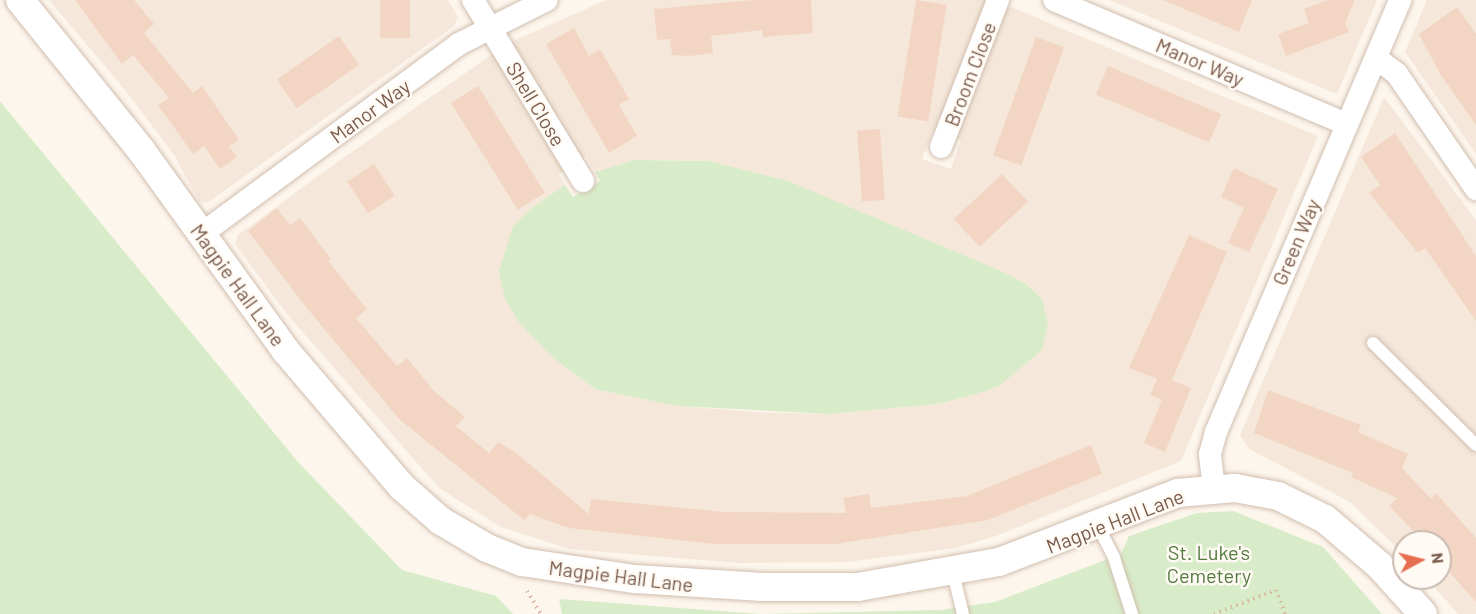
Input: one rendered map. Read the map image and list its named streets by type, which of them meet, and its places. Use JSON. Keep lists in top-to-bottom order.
{
  "streets": {
    "street": [
      "Manor Way",
      "Broom Close",
      "Shell Close",
      "Green Way",
      "Magpie Hall Lane"
    ]
  },
  "crossings": [
    ["Manor Way", "Shell Close"],
    ["Manor Way", "Green Way"],
    ["Manor Way", "Magpie Hall Lane"],
    ["Green Way", "Magpie Hall Lane"]
  ],
  "parks": ["St. Luke's Cemetery"],
  "north": "right"
}
